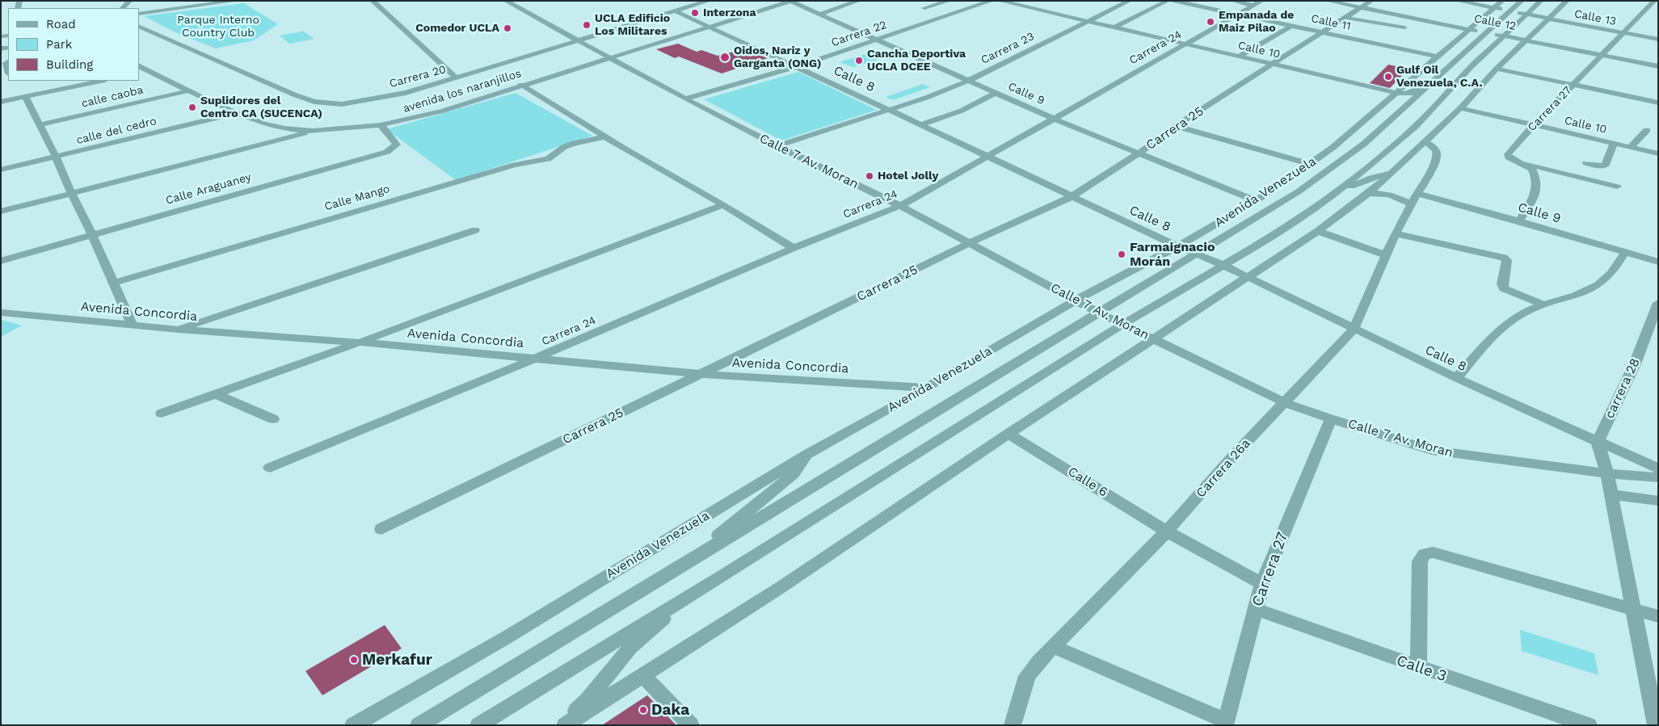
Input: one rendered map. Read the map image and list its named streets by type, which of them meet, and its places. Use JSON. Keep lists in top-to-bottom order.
{
  "streets": {
    "street": [
      "Calle 13",
      "Calle 11",
      "Calle 12",
      "Carrera 22",
      "Carrera 24",
      "Carrera 23",
      "Calle 10",
      "Carrera 20",
      "Calle 8",
      "avenida los naranjillos",
      "Calle 9",
      "calle caoba",
      "Carrera 27",
      "Carrera 25",
      "calle del cedro",
      "Calle 7 Av. Moran",
      "Calle Araguaney",
      "Avenida Venezuela",
      "Calle Mango",
      "Avenida Concordia",
      "carrera 28",
      "Carrera 26a",
      "Calle 6",
      "Calle 3"
    ]
  },
  "crossings": [
    ["Calle 13", "Carrera 27"],
    ["Calle 13", "Avenida Venezuela"],
    ["Calle 11", "Carrera 24"],
    ["Calle 11", "Carrera 25"],
    ["Calle 11", "Avenida Venezuela"],
    ["Calle 12", "Carrera 27"],
    ["Calle 12", "Carrera 25"],
    ["Calle 12", "Avenida Venezuela"],
    ["Carrera 22", "Calle 8"],
    ["Carrera 22", "Calle 9"],
    ["Carrera 22", "Calle 7 Av. Moran"],
    ["Carrera 24", "Calle 10"],
    ["Carrera 24", "Calle 8"],
    ["Carrera 24", "Calle 9"],
    ["Carrera 24", "Calle 7 Av. Moran"],
    ["Carrera 24", "Avenida Concordia"],
    ["Carrera 23", "Calle 10"],
    ["Carrera 23", "Calle 8"],
    ["Carrera 23", "Calle 9"],
    ["Carrera 23", "Calle 7 Av. Moran"],
    ["Calle 10", "Carrera 27"],
    ["Calle 10", "Carrera 25"],
    ["Calle 10", "Avenida Venezuela"],
    ["Carrera 20", "Calle 8"],
    ["Carrera 20", "Calle 7 Av. Moran"],
    ["Calle 8", "avenida los naranjillos"],
    ["Calle 8", "Carrera 25"],
    ["Calle 8", "Avenida Venezuela"],
    ["Calle 8", "carrera 28"],
    ["Calle 8", "Carrera 26a"],
    ["avenida los naranjillos", "Calle 9"],
    ["avenida los naranjillos", "calle caoba"],
    ["avenida los naranjillos", "calle del cedro"],
    ["avenida los naranjillos", "Calle 7 Av. Moran"],
    ["avenida los naranjillos", "Calle Araguaney"],
    ["Calle 9", "Carrera 25"],
    ["Calle 9", "Avenida Venezuela"],
    ["Calle 9", "Carrera 26a"],
    ["Carrera 27", "Calle 7 Av. Moran"],
    ["Carrera 27", "Calle 6"],
    ["Carrera 27", "Calle 3"],
    ["Carrera 25", "Calle 7 Av. Moran"],
    ["Carrera 25", "Avenida Concordia"],
    ["Calle 7 Av. Moran", "Avenida Venezuela"],
    ["Calle 7 Av. Moran", "Carrera 26a"],
    ["Avenida Venezuela", "Avenida Concordia"],
    ["Carrera 26a", "Calle 6"]
  ],
  "parks": ["Parque Interno Country Club"],
  "places": [
    "Interzona",
    "Empanada de Maiz Pilao",
    "UCLA Edificio Los Militares",
    "Comedor UCLA",
    "Oidos, Nariz y Garganta (ONG)",
    "Cancha Deportiva UCLA DCEE",
    "Gulf Oil Venezuela, C.A.",
    "Suplidores del Centro CA (SUCENCA)",
    "Hotel Jolly",
    "Farmaignacio Morán",
    "Merkafur",
    "Daka"
  ],
  "legend": ["Road", "Park", "Building"]
}
